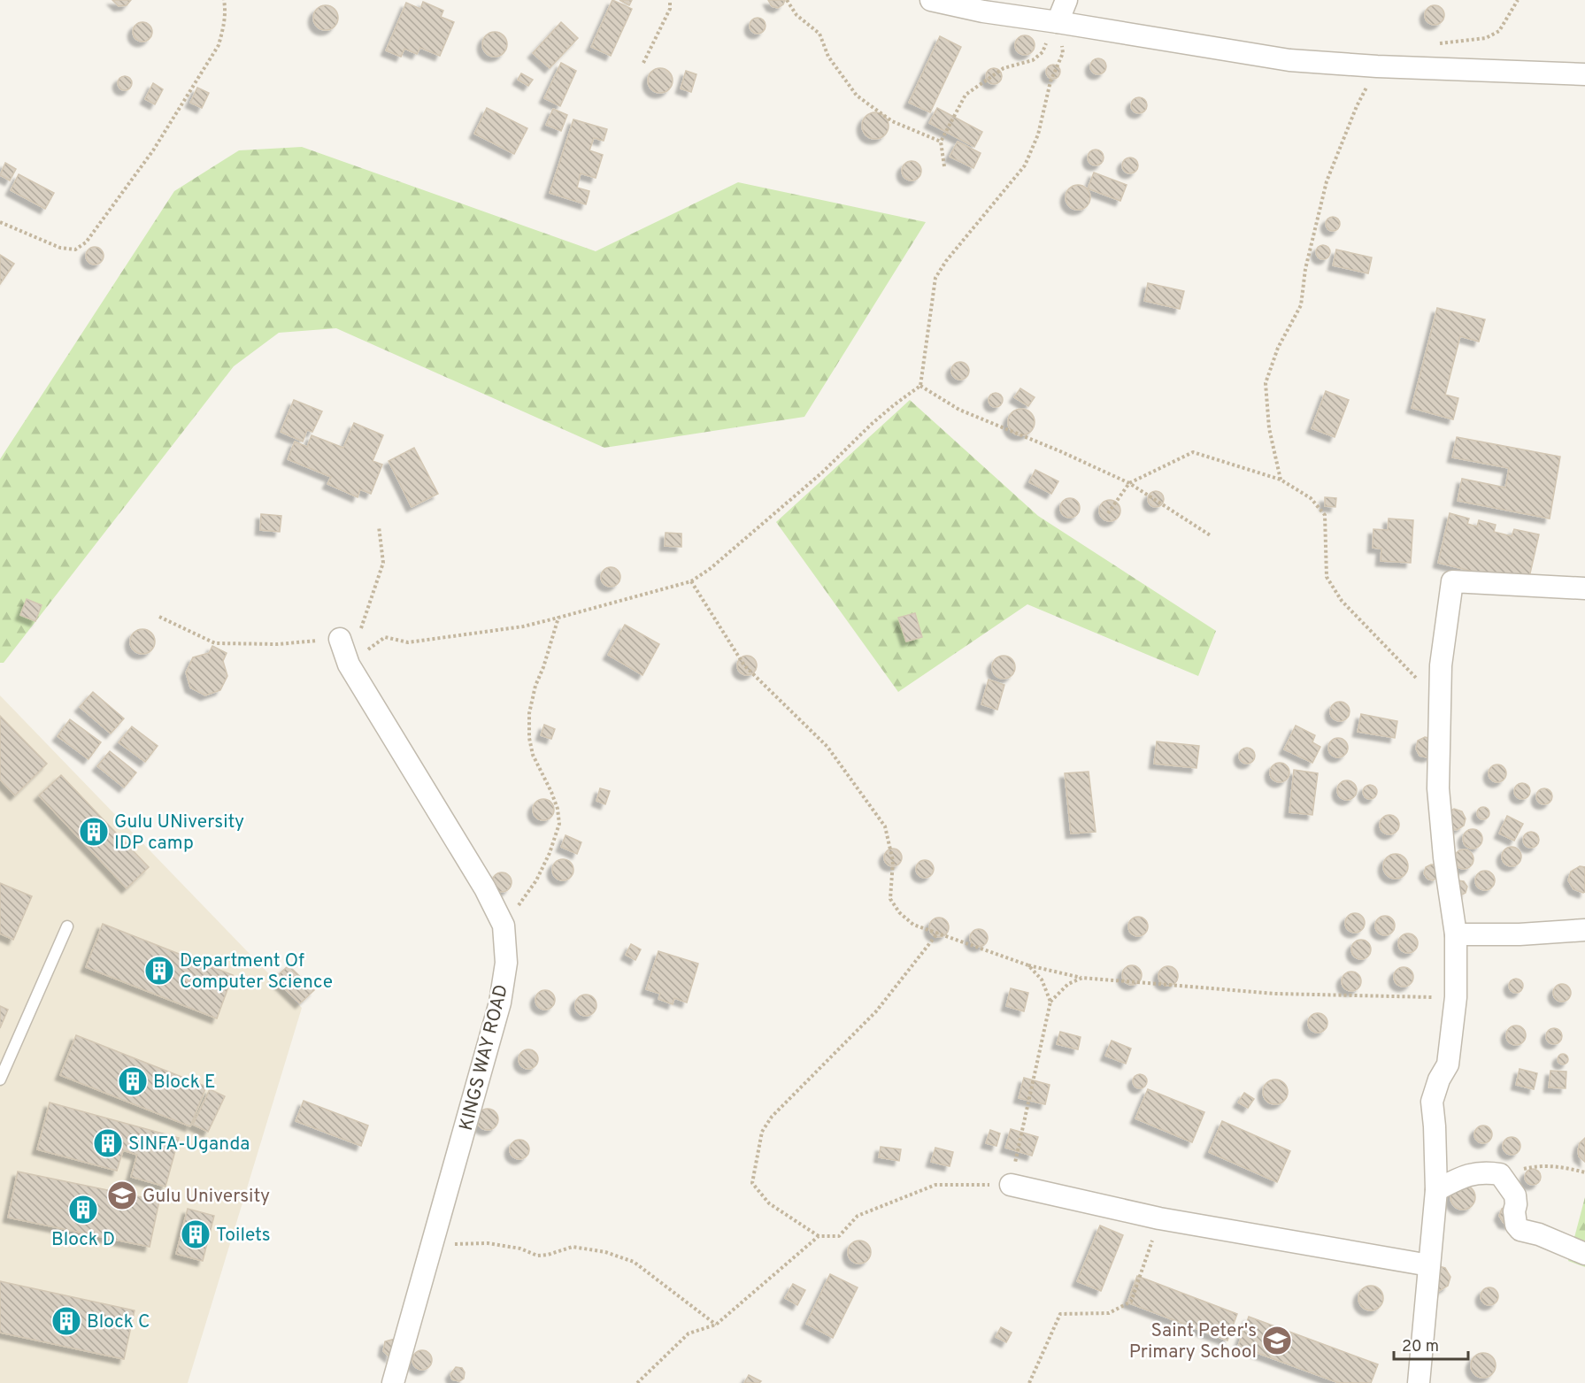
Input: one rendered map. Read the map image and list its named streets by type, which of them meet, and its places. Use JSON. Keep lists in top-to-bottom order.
{
  "streets": {
    "street": ["KINGS WAY ROAD"]
  },
  "places": {
    "building": [
      "Gulu UNiversity IDP camp",
      "Department Of Computer Science",
      "Block E",
      "SINFA-Uganda",
      "Block D",
      "Toilets",
      "Block C"
    ],
    "school or university": ["Gulu University", "Saint Peter's Primary School"]
  },
  "scale_bar": "20 m"
}
